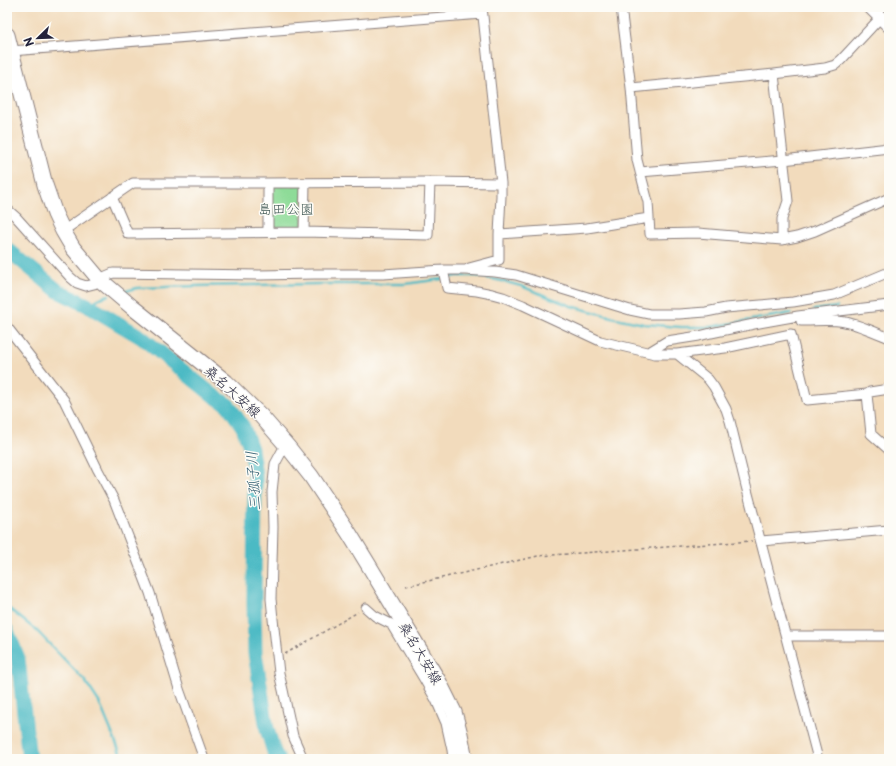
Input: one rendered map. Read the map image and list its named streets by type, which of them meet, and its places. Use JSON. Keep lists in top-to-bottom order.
{
  "streets": {
    "main road": ["桑名大安線"]
  },
  "water": ["三孤子川"],
  "parks": ["島田公園"],
  "north": "bottom left"
}
